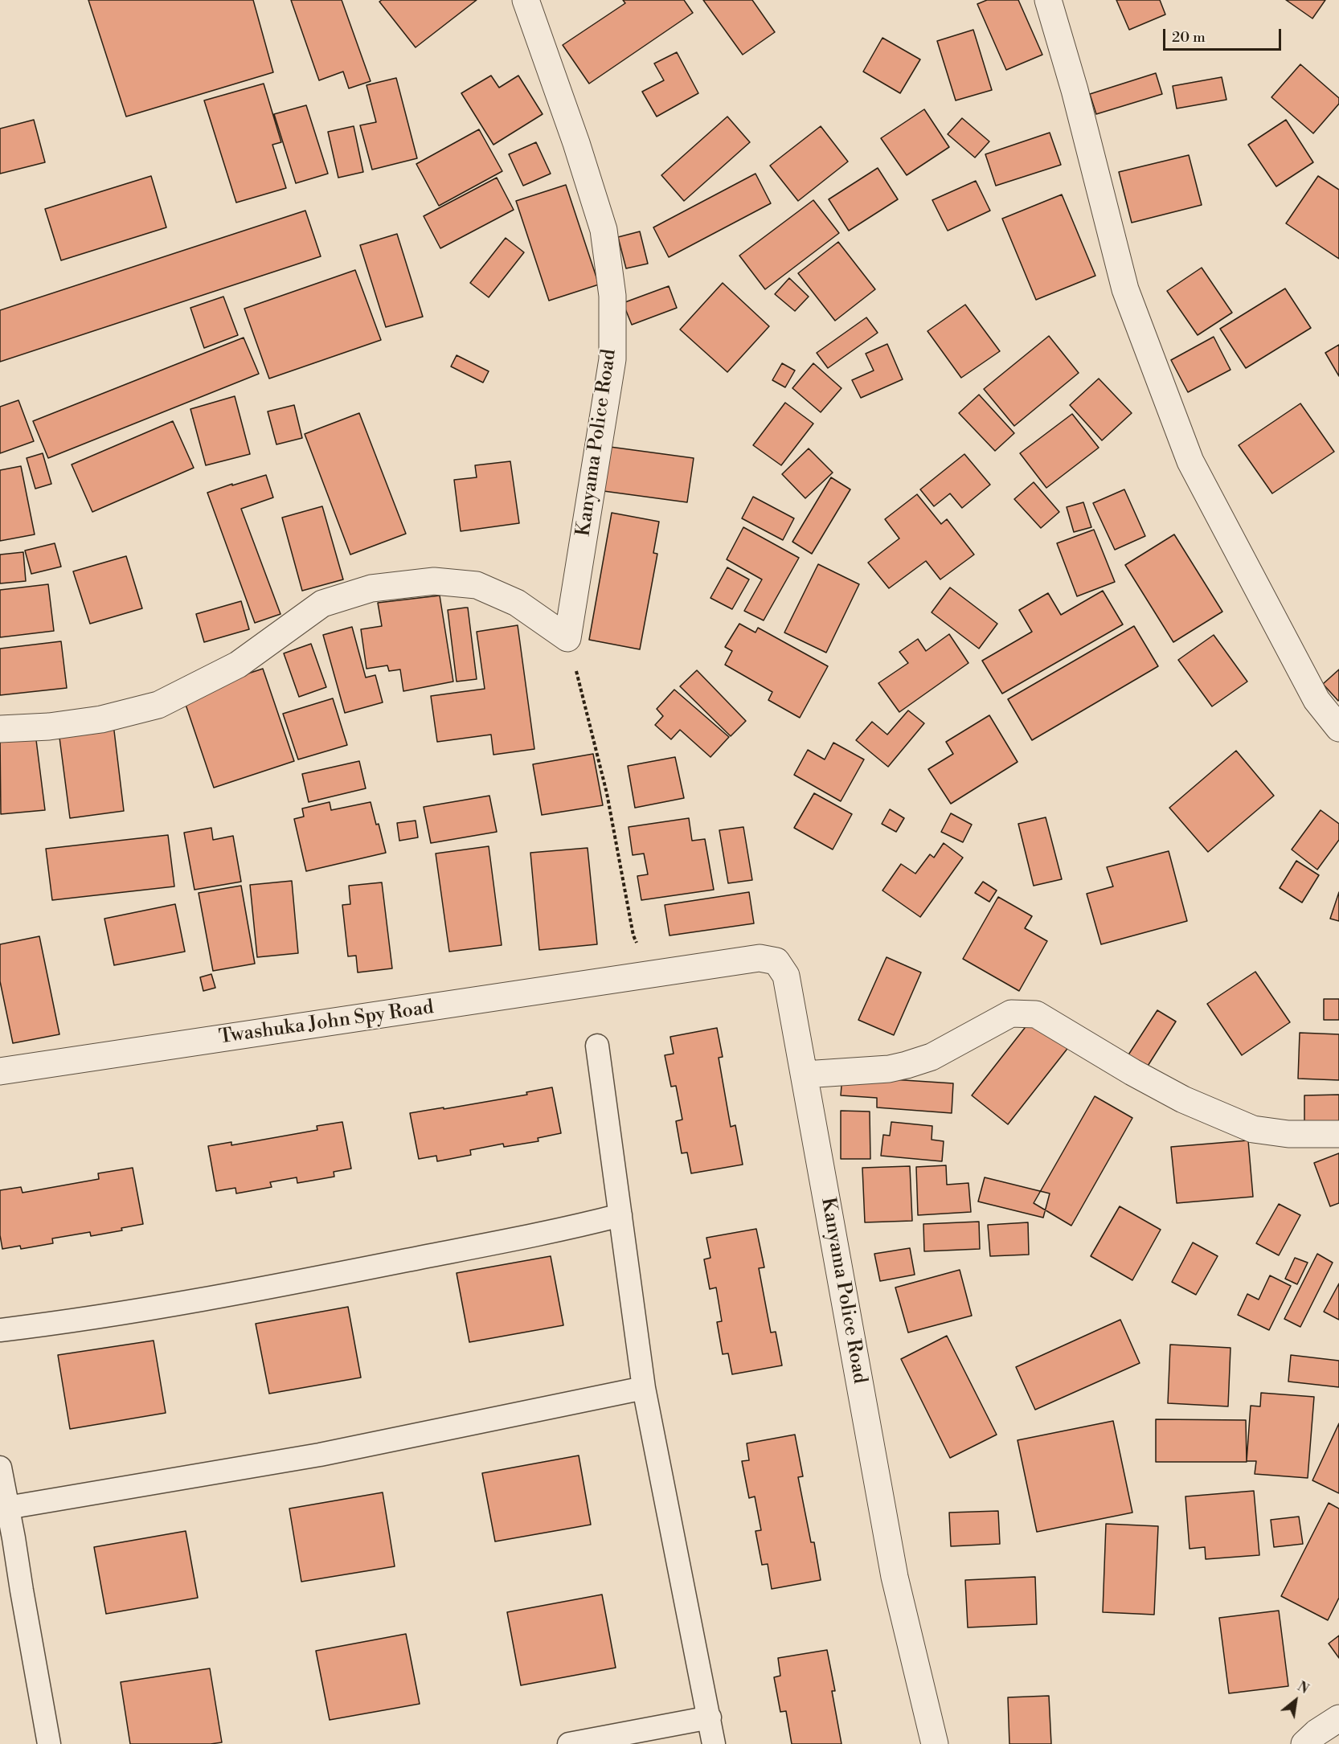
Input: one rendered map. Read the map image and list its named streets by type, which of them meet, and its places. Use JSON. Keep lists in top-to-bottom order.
{
  "streets": {
    "street": ["Kanyama Police Road", "Twashuka John Spy Road"]
  },
  "crossings": [
    ["Kanyama Police Road", "Twashuka John Spy Road"]
  ],
  "scale_bar": "20 m",
  "north": "top right"
}
